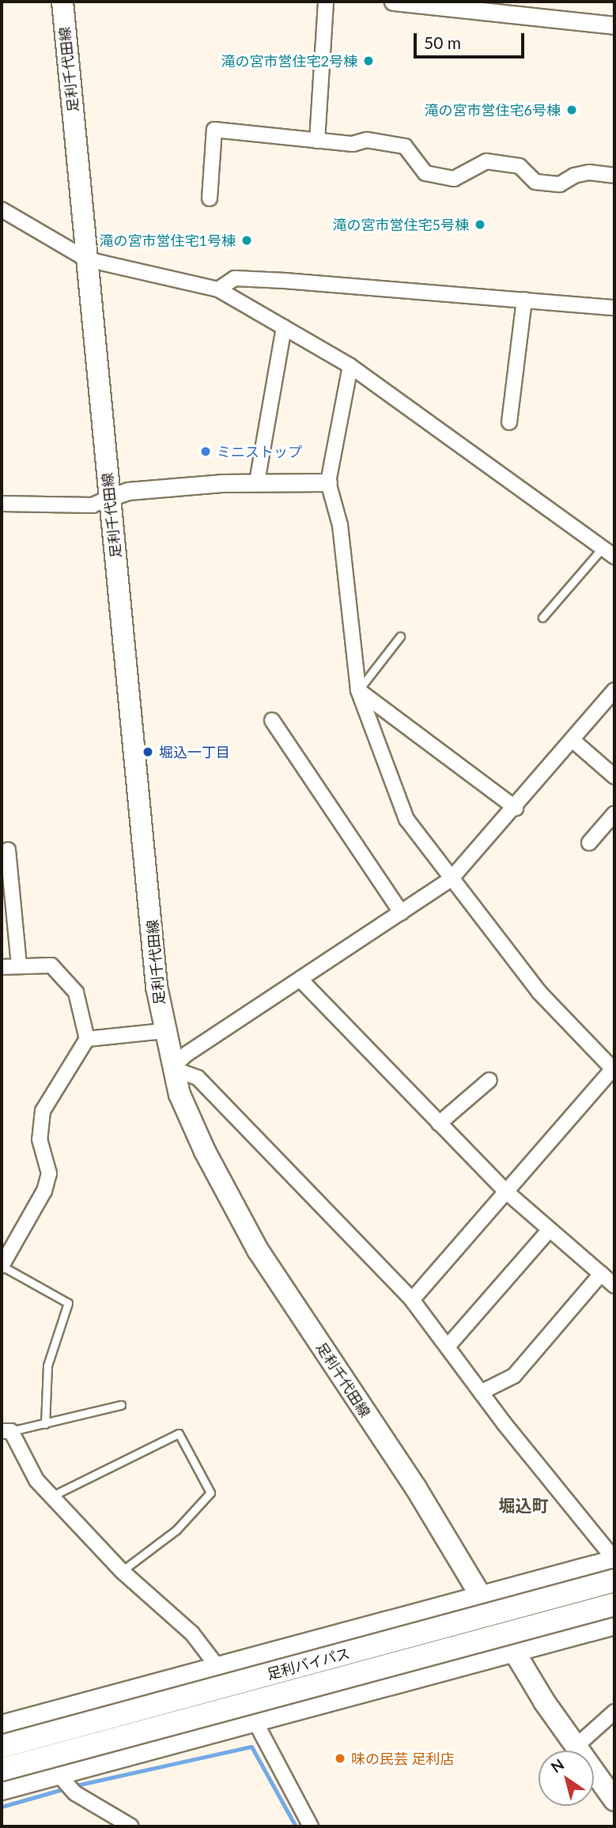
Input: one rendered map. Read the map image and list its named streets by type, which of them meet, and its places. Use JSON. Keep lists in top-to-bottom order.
{
  "streets": {
    "highway": ["足利バイパス"],
    "main road": ["足利千代田線"]
  },
  "districts": ["堀込町"],
  "places": [
    "滝の宮市営住宅2号棟",
    "滝の宮市営住宅6号棟",
    "滝の宮市営住宅5号棟",
    "滝の宮市営住宅1号棟",
    "ミニストップ",
    "堀込一丁目",
    "味の民芸 足利店"
  ],
  "scale_bar": "50 m",
  "north": "top left"
}
